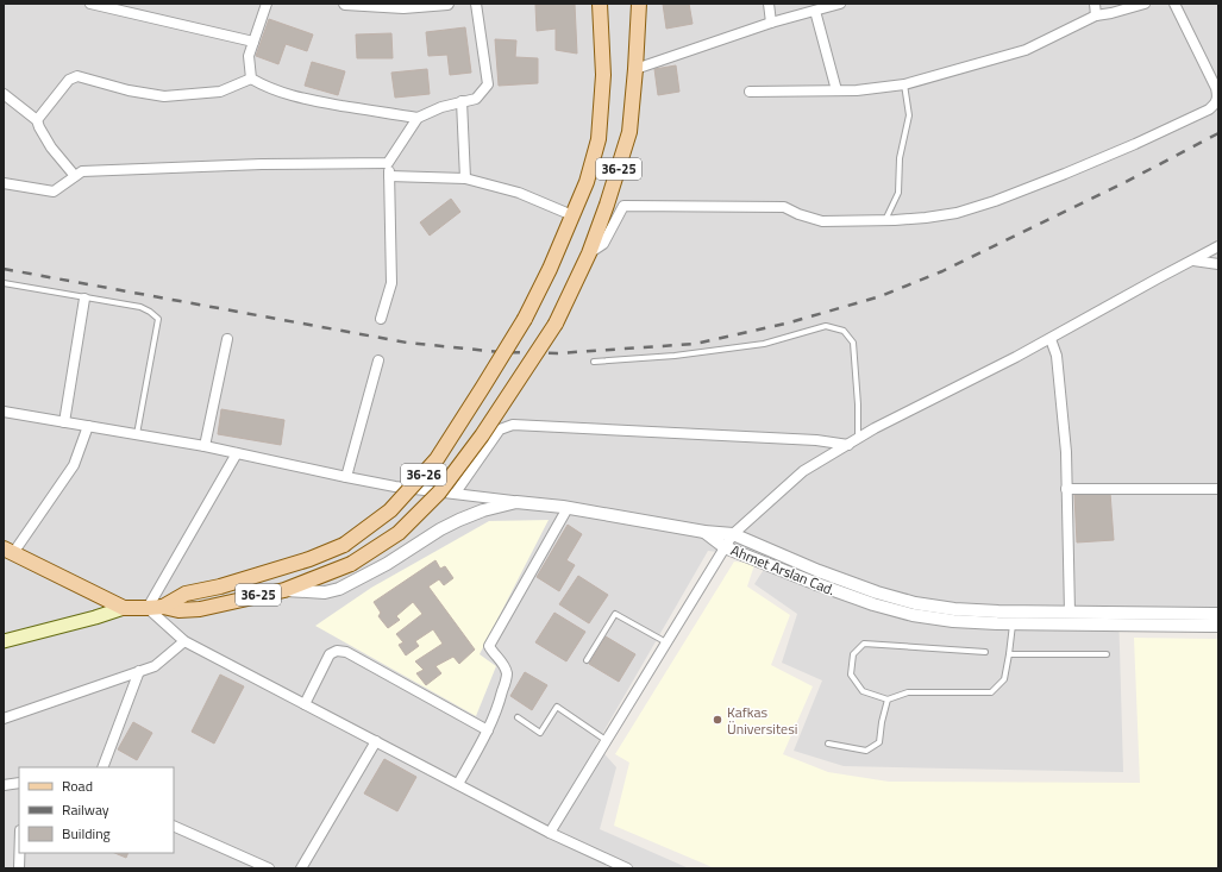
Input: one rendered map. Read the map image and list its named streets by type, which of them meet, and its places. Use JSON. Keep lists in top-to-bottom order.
{
  "streets": {
    "main road": ["36-25", "36-26"],
    "street": ["Ahmet Arslan Cad."]
  },
  "crossings": [
    ["36-25", "36-26"]
  ],
  "places": ["Kafkas Üniversitesi"],
  "legend": ["Road", "Railway", "Building"]
}
